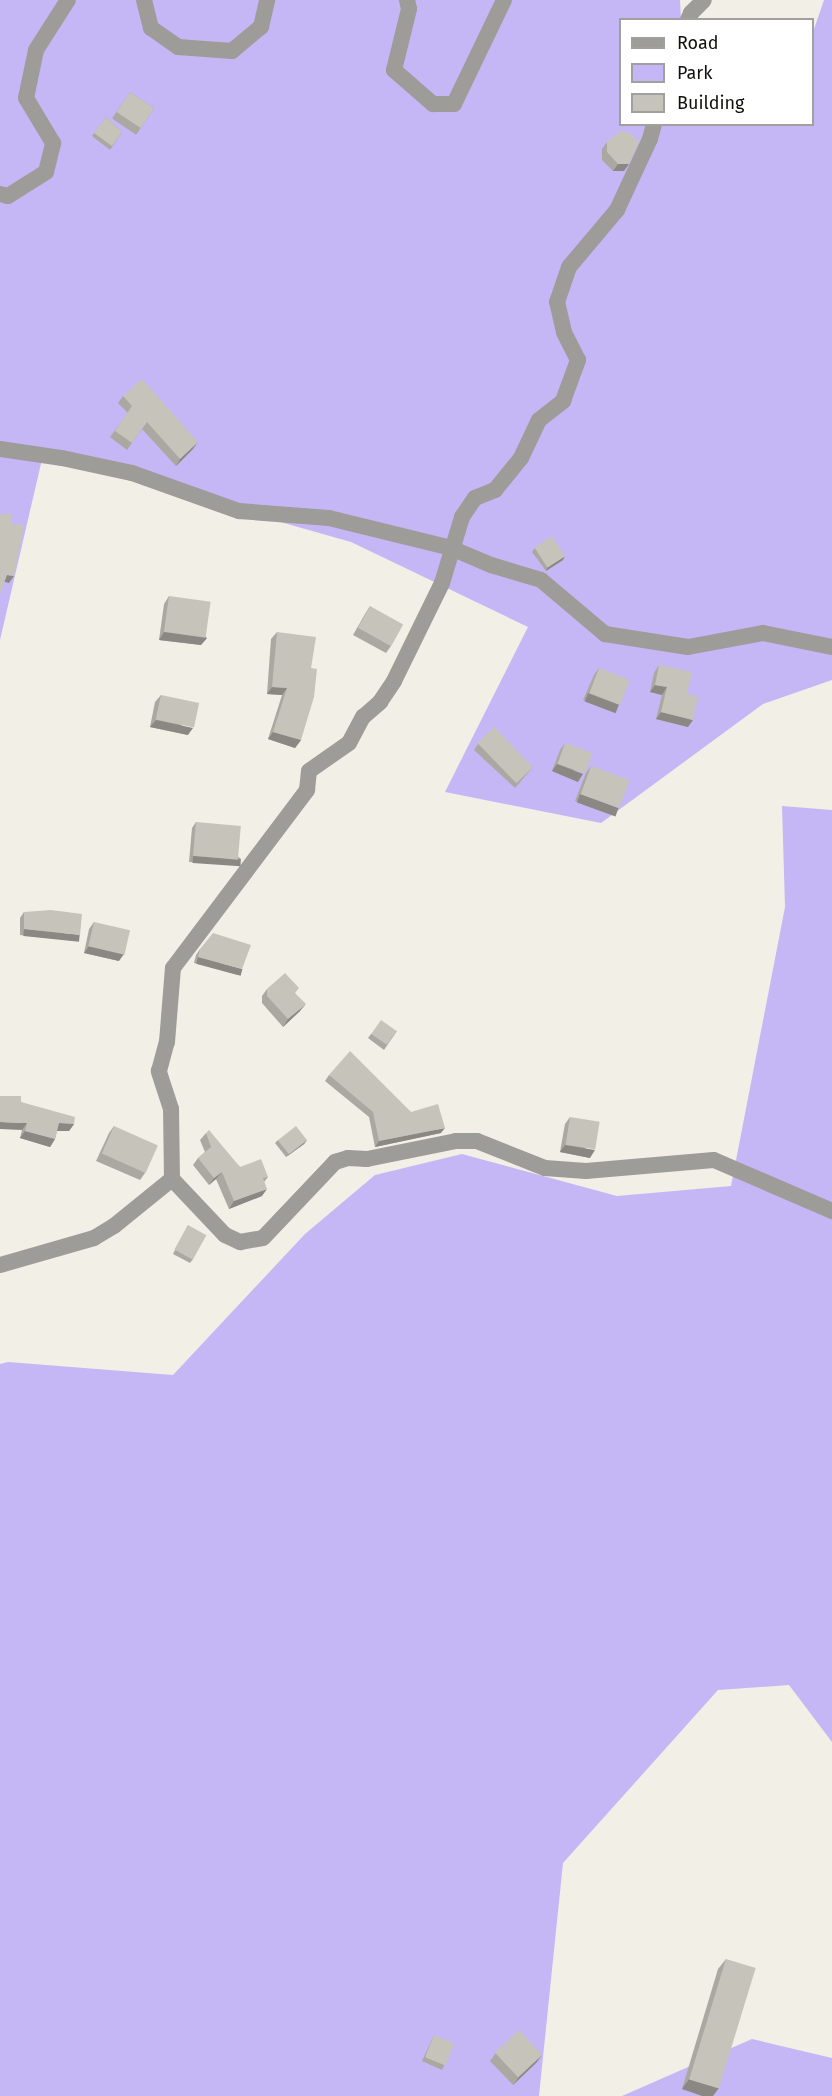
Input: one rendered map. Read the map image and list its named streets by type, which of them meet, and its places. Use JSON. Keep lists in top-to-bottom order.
{
  "legend": ["Road", "Park", "Building"]
}
